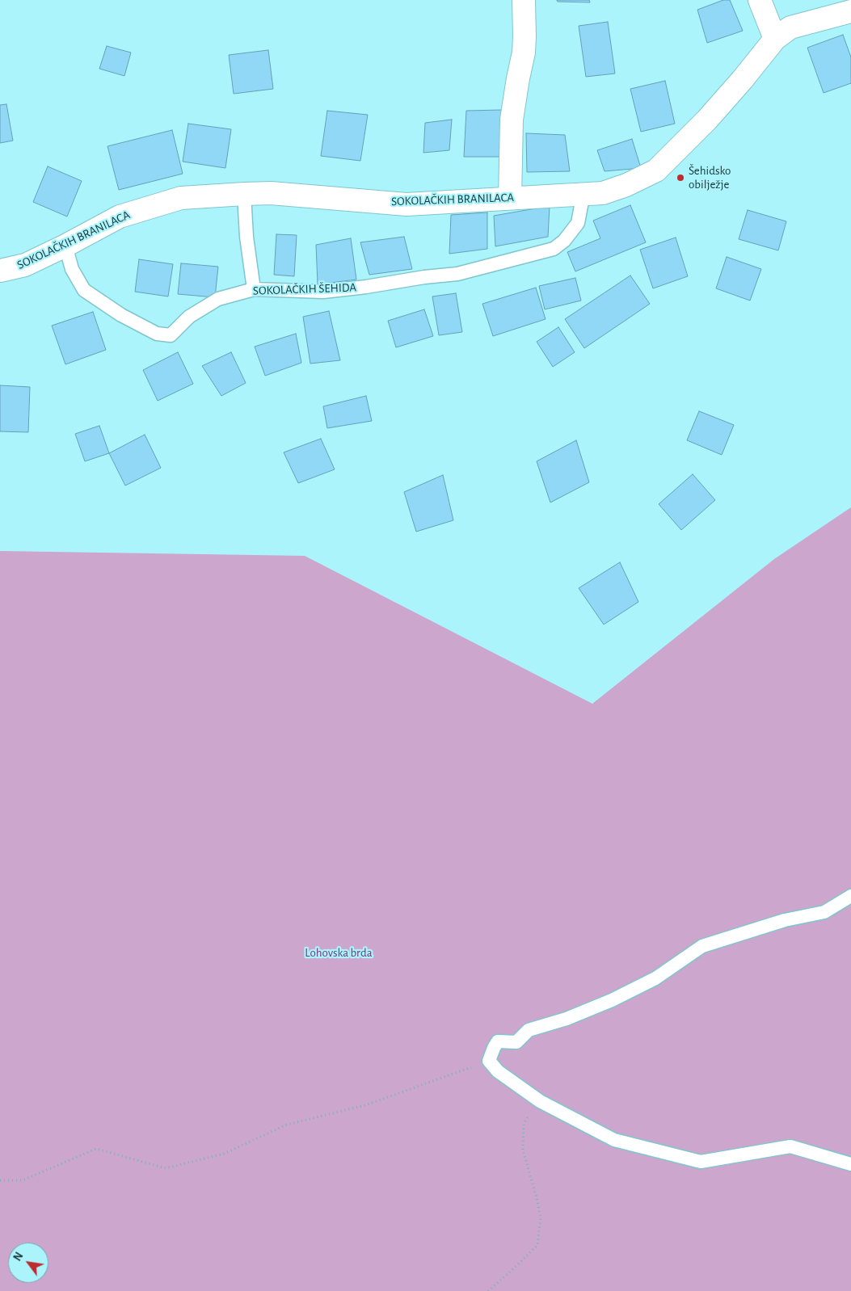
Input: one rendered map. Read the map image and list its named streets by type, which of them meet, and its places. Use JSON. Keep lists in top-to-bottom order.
{
  "streets": {
    "street": ["SOKOLAČKIH BRANILACA"],
    "lane": ["SOKOLAČKIH ŠEHIDA"]
  },
  "crossings": [
    ["SOKOLAČKIH BRANILACA", "SOKOLAČKIH ŠEHIDA"]
  ],
  "parks": ["Lohovska brda"],
  "places": ["Šehidsko obilježje"],
  "north": "top left"
}
